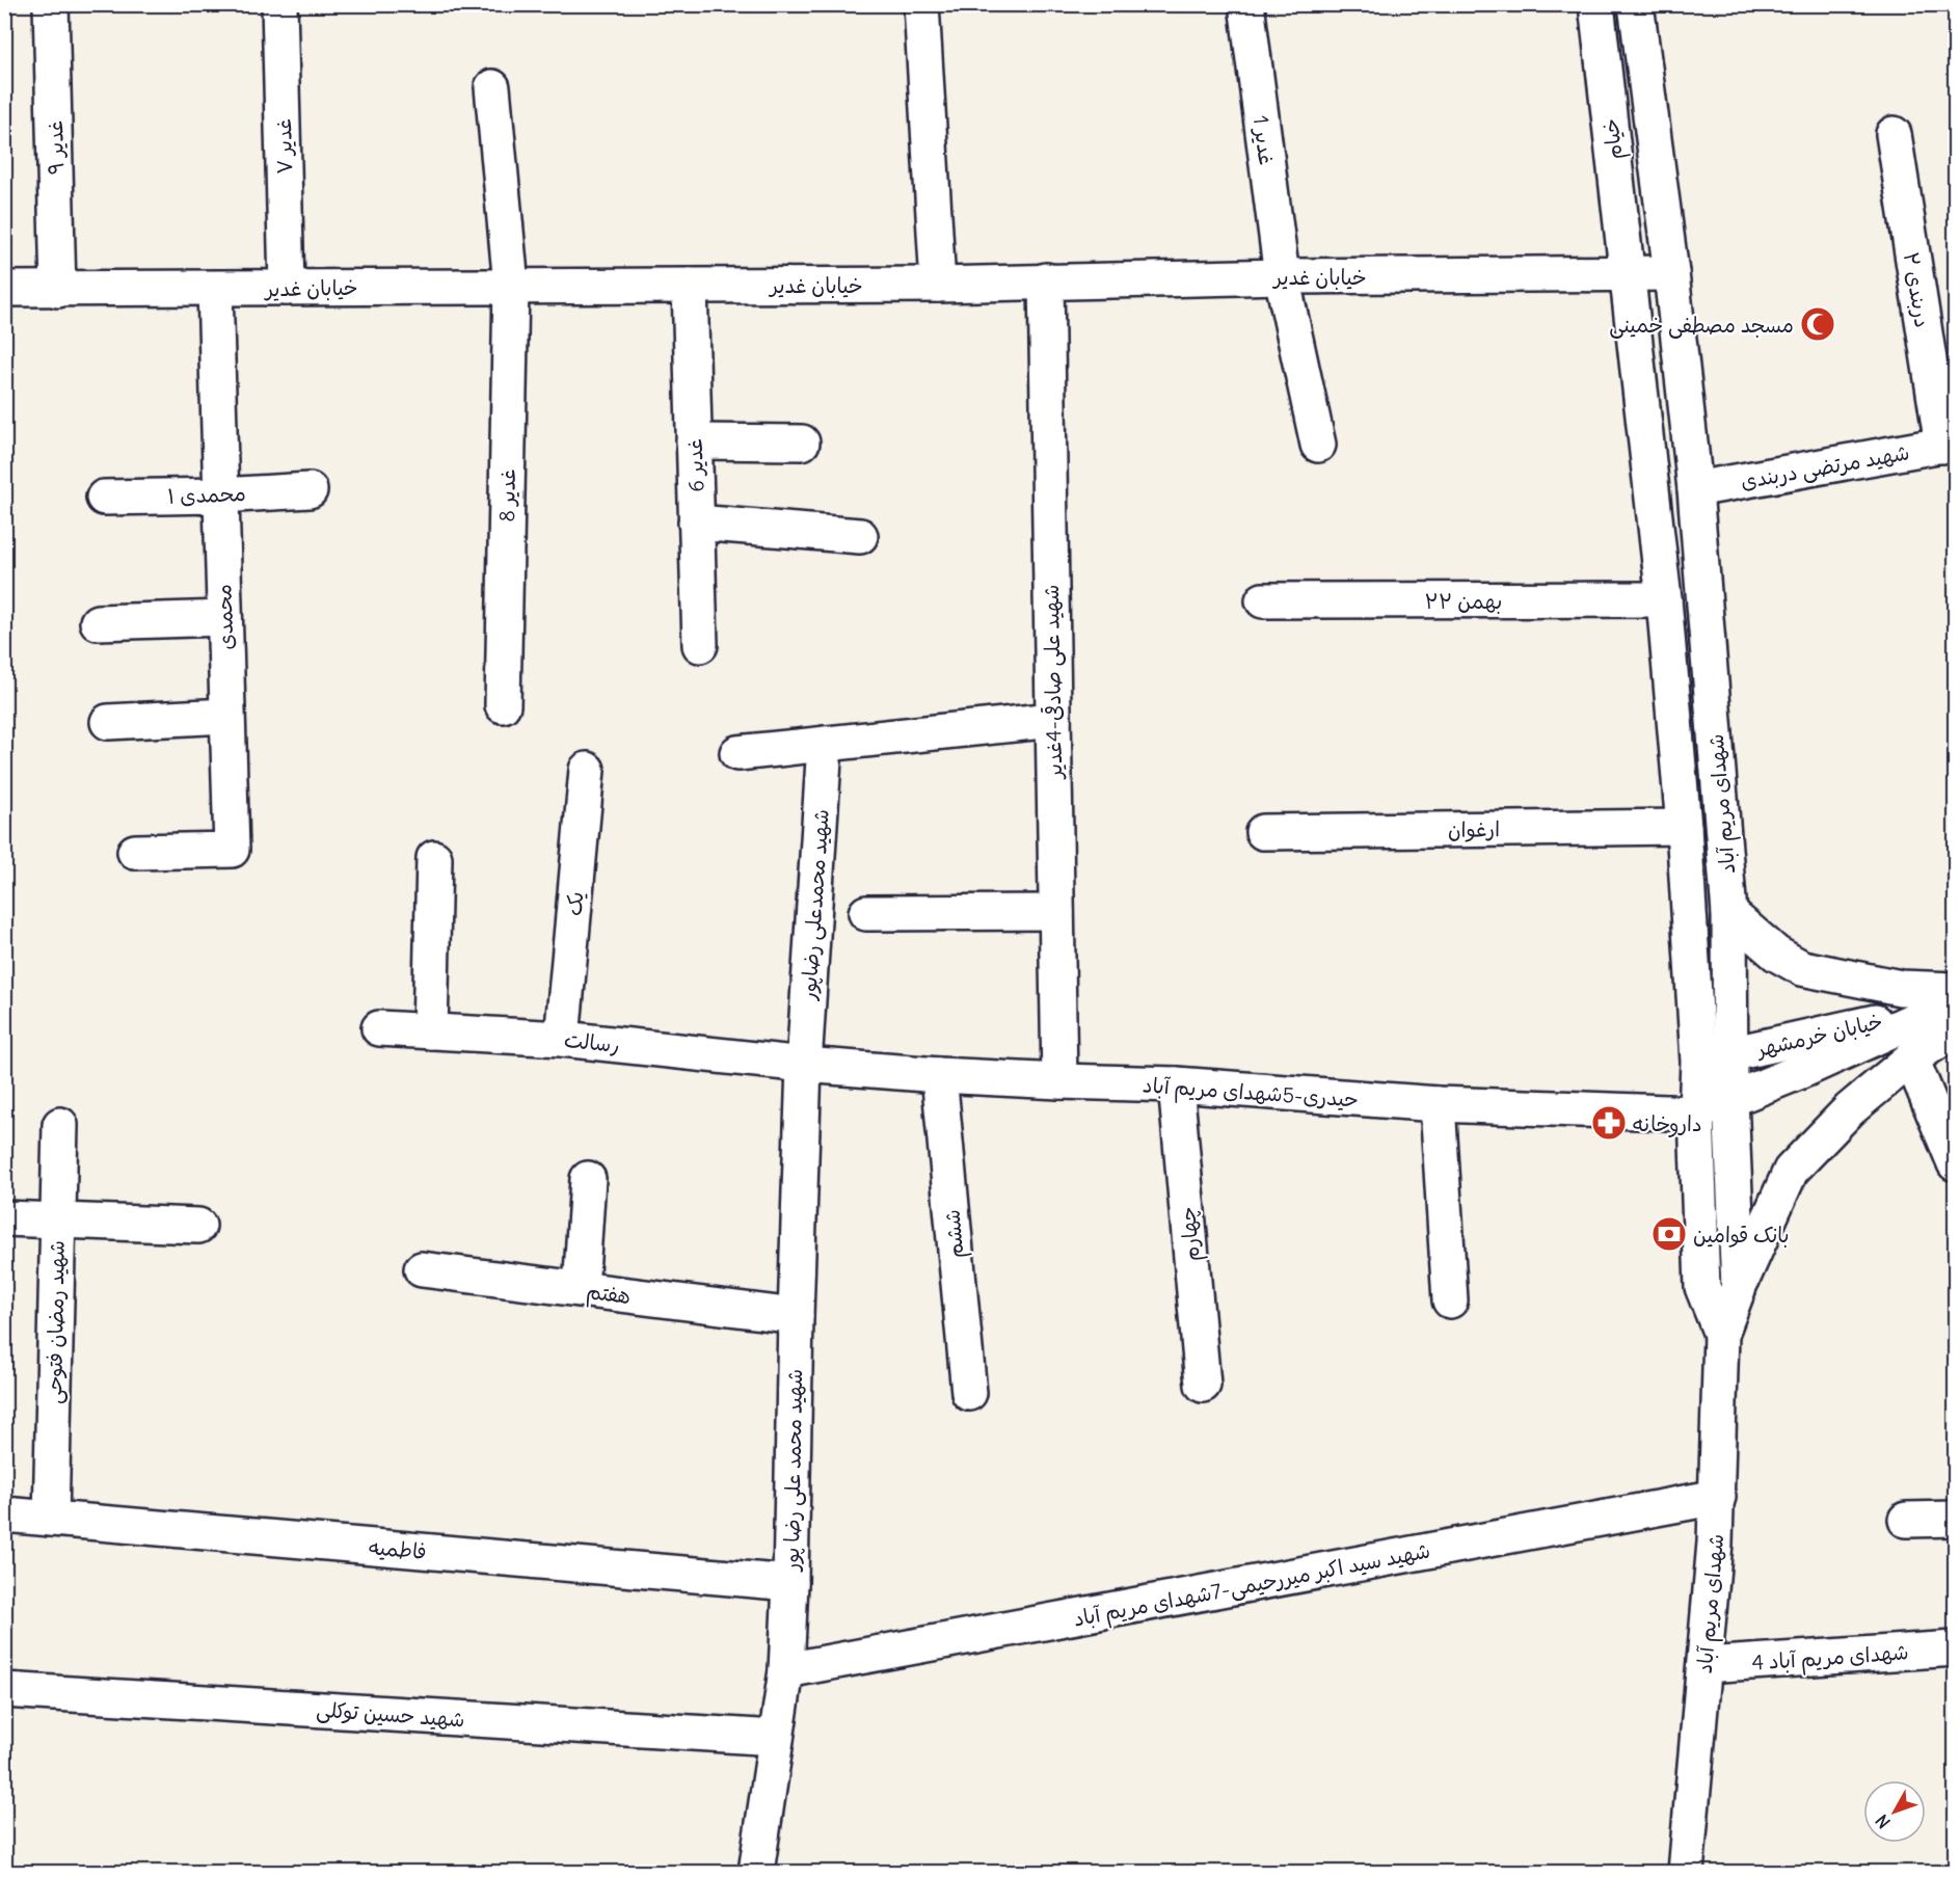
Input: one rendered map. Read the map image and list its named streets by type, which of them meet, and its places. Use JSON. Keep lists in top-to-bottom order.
{
  "streets": {
    "street": [
      "خیام",
      "غدیر 1",
      "غدیر ۷",
      "غدیر ۹",
      "خیابان غدیر",
      "دربندی ۲",
      "غدیر 6",
      "شهید مرتضی دربندی",
      "محمدی ۱",
      "غدیر 8",
      "۲۲ بهمن",
      "محمدی",
      "شهید علی صادقی-4غدیر",
      "شهدای مریم آباد",
      "ارغوان",
      "یک",
      "شهید محمدعلی رضاپور",
      "خیابان خرمشهر",
      "رسالت",
      "حیدری-5شهدای مریم آباد",
      "ششم",
      "چهارم",
      "هفتم",
      "شهید رمضان فتوحی",
      "شهید محمد علی رضا پور",
      "فاطمیه",
      "شهید سید اکبر میررحیمی-7شهدای مریم آباد",
      "4 شهدای مریم آباد",
      "شهید حسین توکلی"
    ]
  },
  "crossings": [
    ["خیام", "خیابان غدیر"],
    ["خیام", "شهدای مریم آباد"],
    ["غدیر 1", "خیابان غدیر"],
    ["غدیر ۷", "خیابان غدیر"],
    ["غدیر ۹", "خیابان غدیر"],
    ["خیابان غدیر", "غدیر 6"],
    ["خیابان غدیر", "غدیر 8"],
    ["خیابان غدیر", "محمدی"],
    ["خیابان غدیر", "شهید علی صادقی-4غدیر"],
    ["خیابان غدیر", "شهدای مریم آباد"],
    ["دربندی ۲", "شهید مرتضی دربندی"],
    ["شهید مرتضی دربندی", "شهدای مریم آباد"],
    ["محمدی ۱", "محمدی"],
    ["۲۲ بهمن", "شهدای مریم آباد"],
    ["شهید علی صادقی-4غدیر", "حیدری-5شهدای مریم آباد"],
    ["شهدای مریم آباد", "ارغوان"],
    ["شهدای مریم آباد", "خیابان خرمشهر"],
    ["شهدای مریم آباد", "حیدری-5شهدای مریم آباد"],
    ["شهدای مریم آباد", "شهید سید اکبر میررحیمی-7شهدای مریم آباد"],
    ["شهدای مریم آباد", "4 شهدای مریم آباد"],
    ["یک", "رسالت"],
    ["شهید محمدعلی رضاپور", "رسالت"],
    ["شهید محمدعلی رضاپور", "حیدری-5شهدای مریم آباد"],
    ["شهید محمدعلی رضاپور", "شهید محمد علی رضا پور"],
    ["خیابان خرمشهر", "حیدری-5شهدای مریم آباد"],
    ["رسالت", "حیدری-5شهدای مریم آباد"],
    ["رسالت", "شهید محمد علی رضا پور"],
    ["حیدری-5شهدای مریم آباد", "ششم"],
    ["حیدری-5شهدای مریم آباد", "چهارم"],
    ["حیدری-5شهدای مریم آباد", "شهید محمد علی رضا پور"],
    ["هفتم", "شهید محمد علی رضا پور"],
    ["شهید رمضان فتوحی", "فاطمیه"],
    ["شهید محمد علی رضا پور", "فاطمیه"],
    ["شهید محمد علی رضا پور", "شهید سید اکبر میررحیمی-7شهدای مریم آباد"],
    ["شهید محمد علی رضا پور", "شهید حسین توکلی"]
  ],
  "places": {
    "mosque": ["مسجد مصطفی خمینی"],
    "pharmacy": ["داروخانه"],
    "bank": ["بانک قوامین"]
  },
  "north": "bottom left"
}
